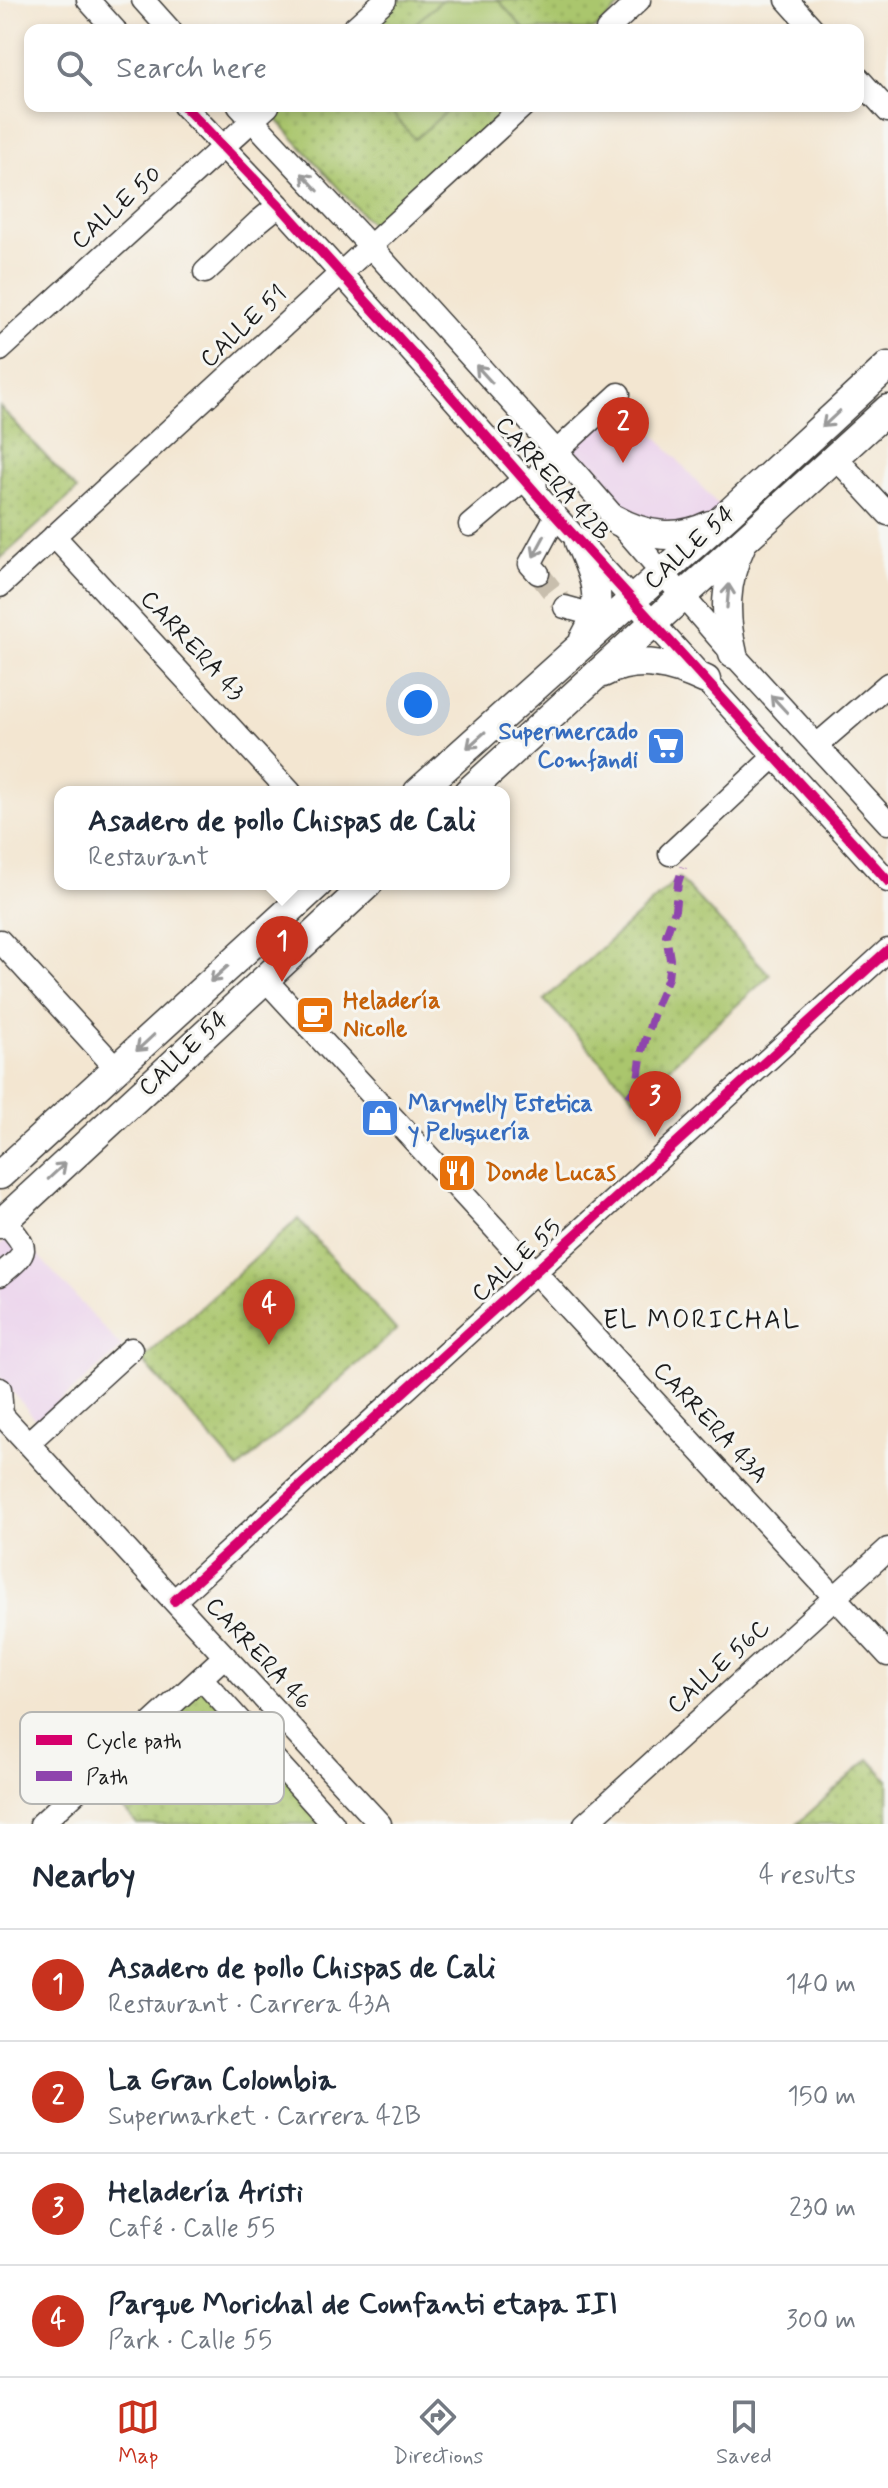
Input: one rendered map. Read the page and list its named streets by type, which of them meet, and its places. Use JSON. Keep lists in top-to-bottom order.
{
  "streets": {
    "main road": ["CALLE 54"],
    "street": [
      "CALLE 50",
      "CALLE 51",
      "CARRERA 42B",
      "CARRERA 43",
      "CALLE 55",
      "CARRERA 43A",
      "CARRERA 46",
      "CALLE 56C"
    ]
  },
  "crossings": [
    ["CALLE 50", "CARRERA 42B"],
    ["CALLE 51", "CARRERA 42B"],
    ["CALLE 51", "CARRERA 43"],
    ["CARRERA 42B", "CALLE 54"],
    ["CALLE 54", "CARRERA 43A"],
    ["CALLE 55", "CARRERA 43A"],
    ["CALLE 55", "CARRERA 46"],
    ["CARRERA 43A", "CALLE 56C"]
  ],
  "districts": ["EL MORICHAL"],
  "places": {
    "supermarket": ["Supermercado Comfandi"],
    "cafe": ["Heladería Nicolle"],
    "shop": ["Marynelly Estetica y Peluquería"],
    "restaurant": ["Donde Lucas"]
  },
  "legend": ["Cycle path", "Path"],
  "page": {
    "search": "Search here",
    "pins": [
      "2",
      "1",
      "3",
      "4"
    ],
    "popup": ["Asadero de pollo Chispas de Cali", "Restaurant"],
    "heading": ["Nearby", "4 results"],
    "list": [
      {
        "mark": "1",
        "name": "Asadero de pollo Chispas de Cali",
        "note": "Restaurant · Carrera 43A",
        "value": "140 m"
      },
      {
        "mark": "2",
        "name": "La Gran Colombia",
        "note": "Supermarket · Carrera 42B",
        "value": "150 m"
      },
      {
        "mark": "3",
        "name": "Heladería Aristi",
        "note": "Café · Calle 55",
        "value": "230 m"
      },
      {
        "mark": "4",
        "name": "Parque Morichal de Comfanti etapa III",
        "note": "Park · Calle 55",
        "value": "300 m"
      }
    ],
    "nav": ["Map", "Directions", "Saved"]
  }
}
